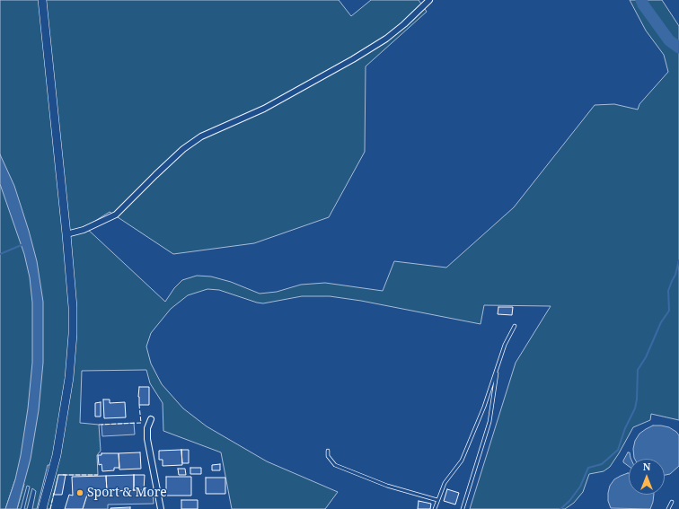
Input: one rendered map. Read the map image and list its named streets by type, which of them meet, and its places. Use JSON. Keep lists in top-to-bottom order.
{
  "places": ["Sport & More"],
  "north": "top"
}
